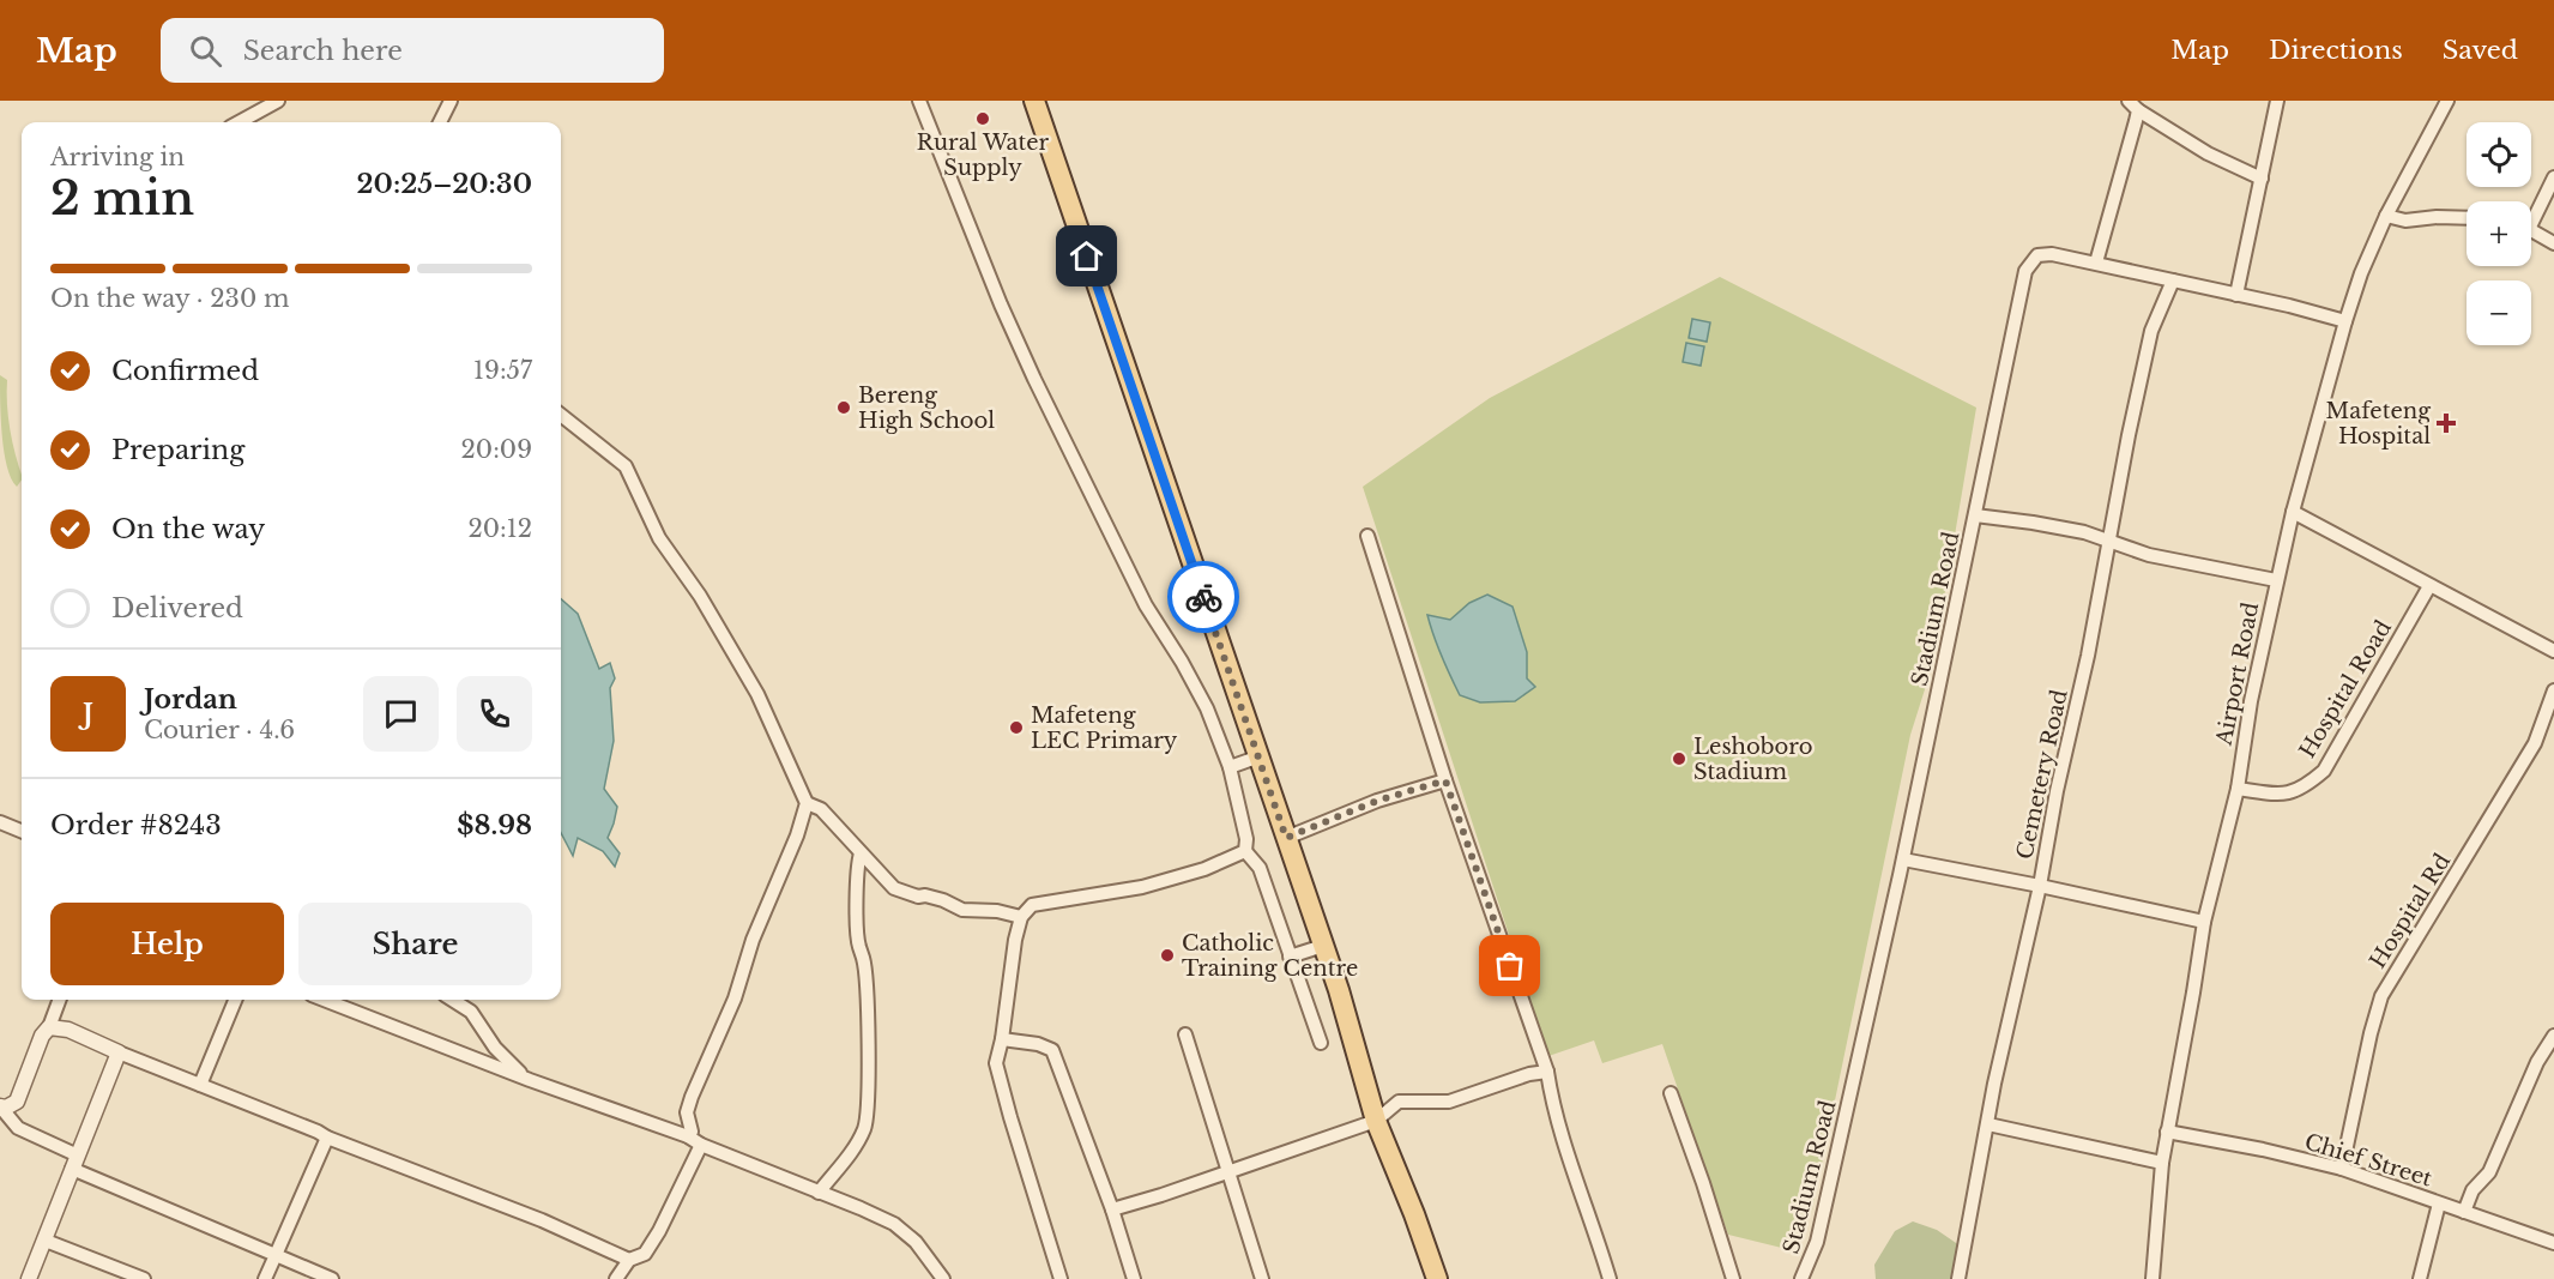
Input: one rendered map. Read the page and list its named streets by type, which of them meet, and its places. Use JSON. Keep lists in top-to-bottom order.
{
  "streets": {
    "street": [
      "Stadium Road",
      "Airport Road",
      "Hospital Road",
      "Cemetery Road",
      "Hospital Rd",
      "Chief Street"
    ]
  },
  "crossings": [
    ["Stadium Road", "Airport Road"],
    ["Stadium Road", "Cemetery Road"],
    ["Airport Road", "Hospital Road"],
    ["Airport Road", "Chief Street"],
    ["Hospital Rd", "Chief Street"]
  ],
  "places": {
    "other": [
      "Rural Water Supply",
      "Bereng High School",
      "Mafeteng LEC Primary",
      "Leshoboro Stadium",
      "Catholic Training Centre"
    ],
    "health": ["Mafeteng Hospital"]
  },
  "page": {
    "header": "Map",
    "search": "Search here",
    "nav": ["Map", "Directions", "Saved"],
    "map_buttons": ["+", "−"],
    "heading": ["2 min", "Arriving in", "20:25–20:30"],
    "panel": [
      "Jordan",
      "Courier · 4.6",
      "Order #8243",
      "$8.98"
    ],
    "bar": "On the way · 230 m",
    "list": [
      ["Confirmed", "19:57"],
      ["Preparing", "20:09"],
      ["On the way", "20:12"],
      "Delivered"
    ],
    "round": "J",
    "buttons": ["Help", "Share"]
  }
}
